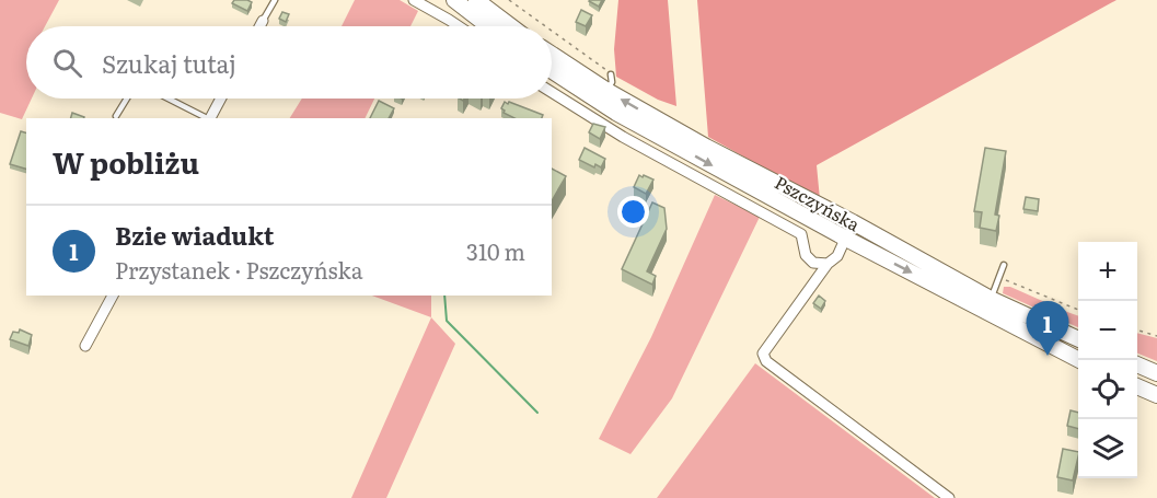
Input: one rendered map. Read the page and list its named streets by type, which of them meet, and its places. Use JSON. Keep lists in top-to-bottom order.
{
  "streets": {
    "main road": ["Pszczyńska"]
  },
  "page": {
    "search": "Szukaj tutaj",
    "heading": "W pobliżu",
    "list": [
      {
        "mark": "1",
        "name": "Bzie wiadukt",
        "note": "Przystanek · Pszczyńska",
        "value": "310 m"
      }
    ],
    "map_buttons": ["+", "−"],
    "pins": "1"
  }
}
